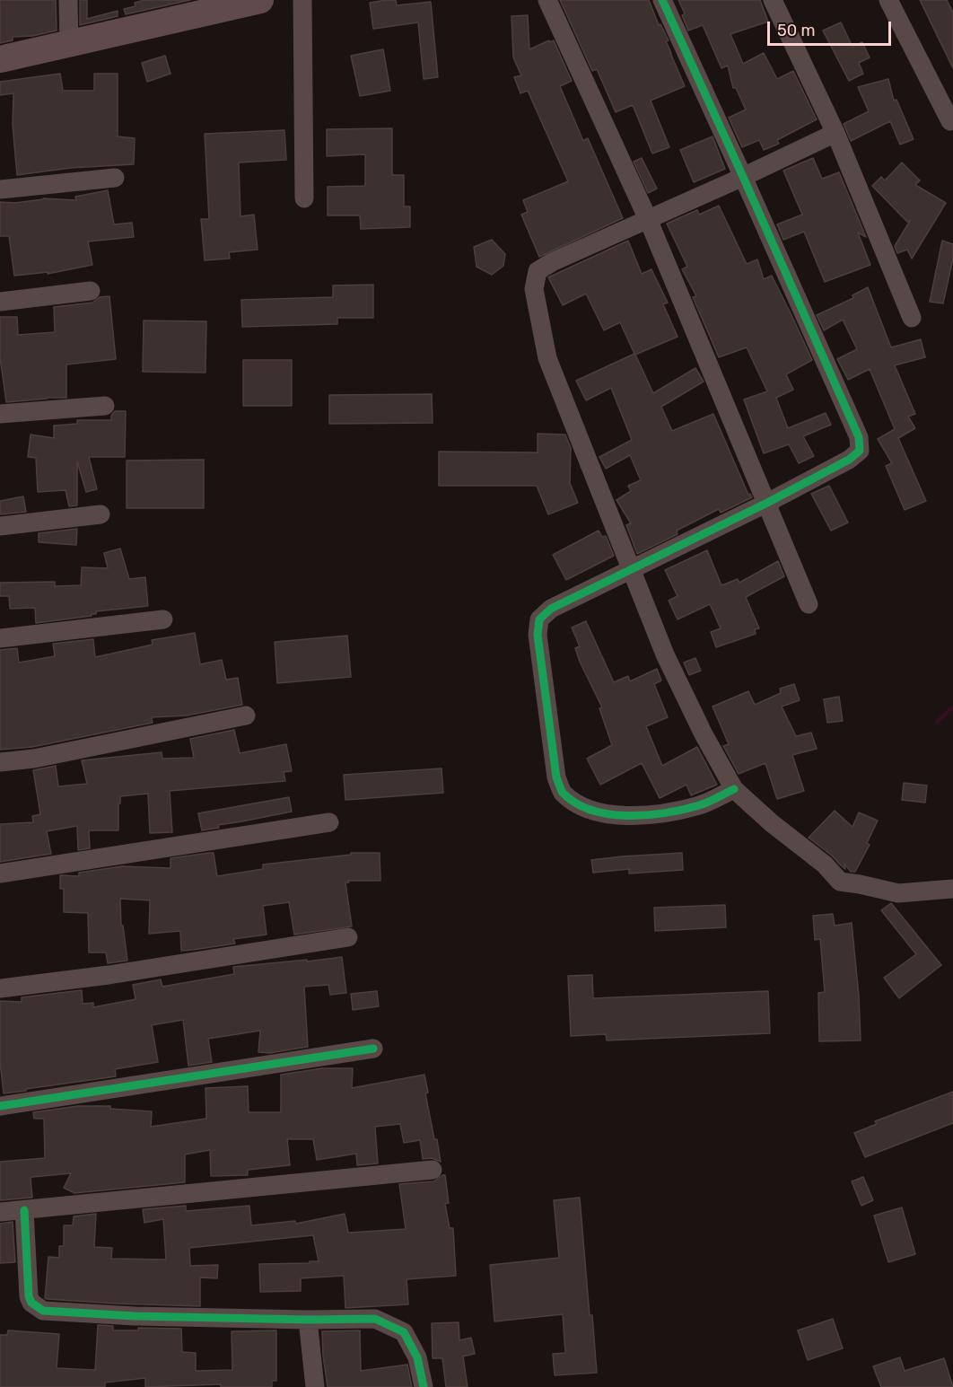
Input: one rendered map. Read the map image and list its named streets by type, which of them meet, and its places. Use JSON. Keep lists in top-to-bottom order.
{
  "scale_bar": "50 m"
}
